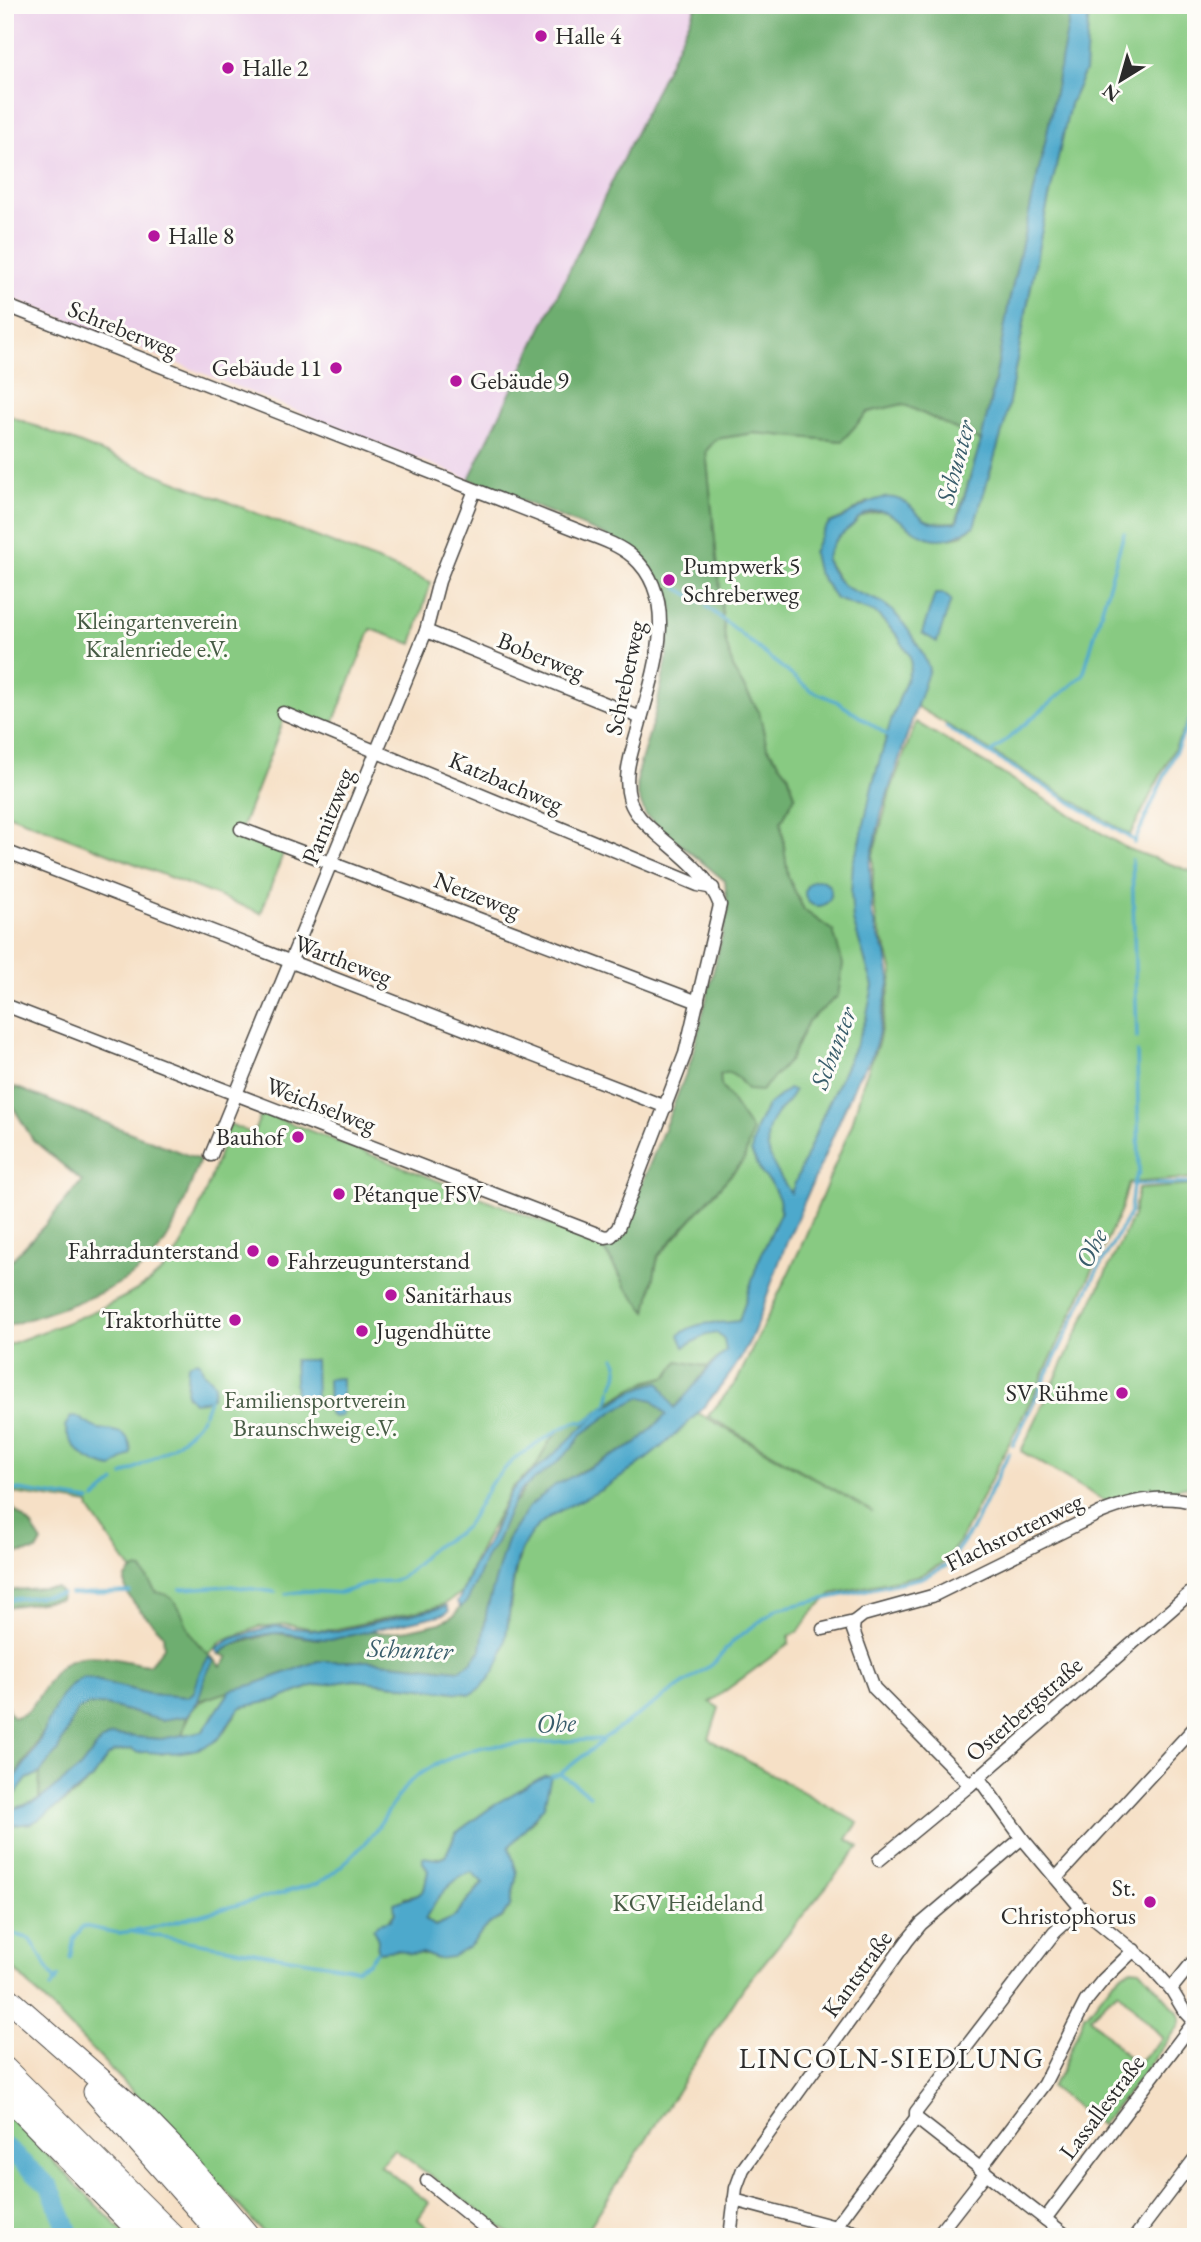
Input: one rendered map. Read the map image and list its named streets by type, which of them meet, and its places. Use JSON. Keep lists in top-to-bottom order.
{
  "streets": {
    "street": [
      "Schreberweg",
      "Boberweg",
      "Katzbachweg",
      "Parnitzweg",
      "Netzeweg",
      "Wartheweg",
      "Weichselweg",
      "Flachsrottenweg",
      "Osterbergstraße",
      "Kantstraße",
      "Lassallestraße"
    ]
  },
  "crossings": [
    ["Schreberweg", "Boberweg"],
    ["Schreberweg", "Katzbachweg"],
    ["Schreberweg", "Parnitzweg"],
    ["Boberweg", "Parnitzweg"],
    ["Katzbachweg", "Parnitzweg"],
    ["Parnitzweg", "Netzeweg"],
    ["Parnitzweg", "Wartheweg"],
    ["Parnitzweg", "Weichselweg"],
    ["Wartheweg", "Weichselweg"]
  ],
  "districts": ["LINCOLN-SIEDLUNG"],
  "water": ["Schunter", "Ohe"],
  "parks": ["Kleingartenverein Kralenriede e.V.", "Familiensportverein Braunschweig e.V.", "KGV Heideland"],
  "places": [
    "Halle 4",
    "Halle 2",
    "Halle 8",
    "Gebäude 11",
    "Gebäude 9",
    "Pumpwerk 5 Schreberweg",
    "Bauhof",
    "Pétanque FSV",
    "Fahrradunterstand",
    "Fahrzeugunterstand",
    "Sanitärhaus",
    "Traktorhütte",
    "Jugendhütte",
    "SV Rühme",
    "St. Christophorus"
  ],
  "north": "bottom left"
}
